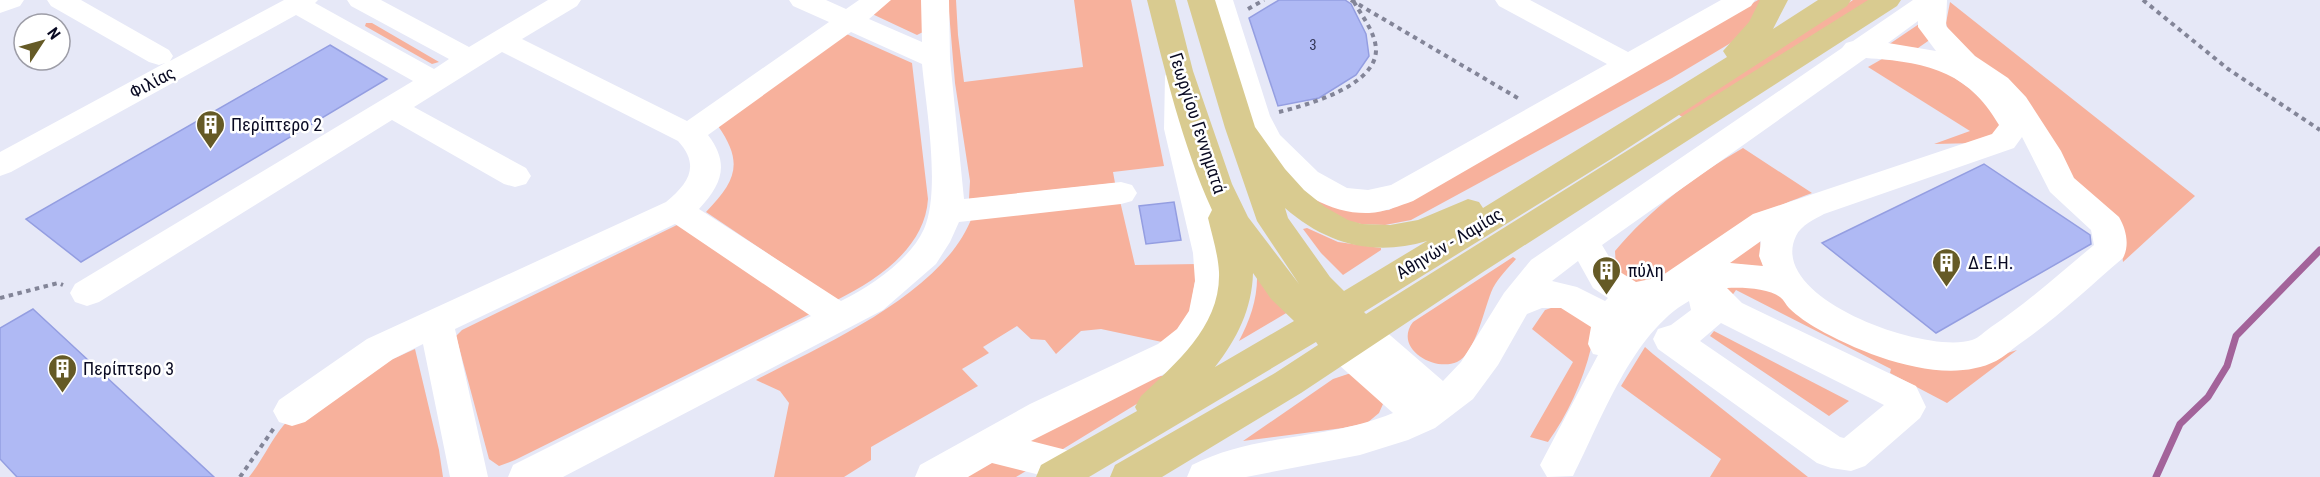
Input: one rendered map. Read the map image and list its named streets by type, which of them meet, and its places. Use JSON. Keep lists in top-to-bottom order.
{
  "streets": {
    "main road": ["Γεωργίου Γεννηματά", "Αθηνών - Λαμίας"],
    "street": ["Φιλίας"]
  },
  "crossings": [
    ["Γεωργίου Γεννηματά", "Αθηνών - Λαμίας"]
  ],
  "places": {
    "building": [
      "Περίπτερο 2",
      "Δ.Ε.Η.",
      "πύλη",
      "Περίπτερο 3"
    ]
  },
  "house_numbers": ["3"],
  "north": "top right"
}
